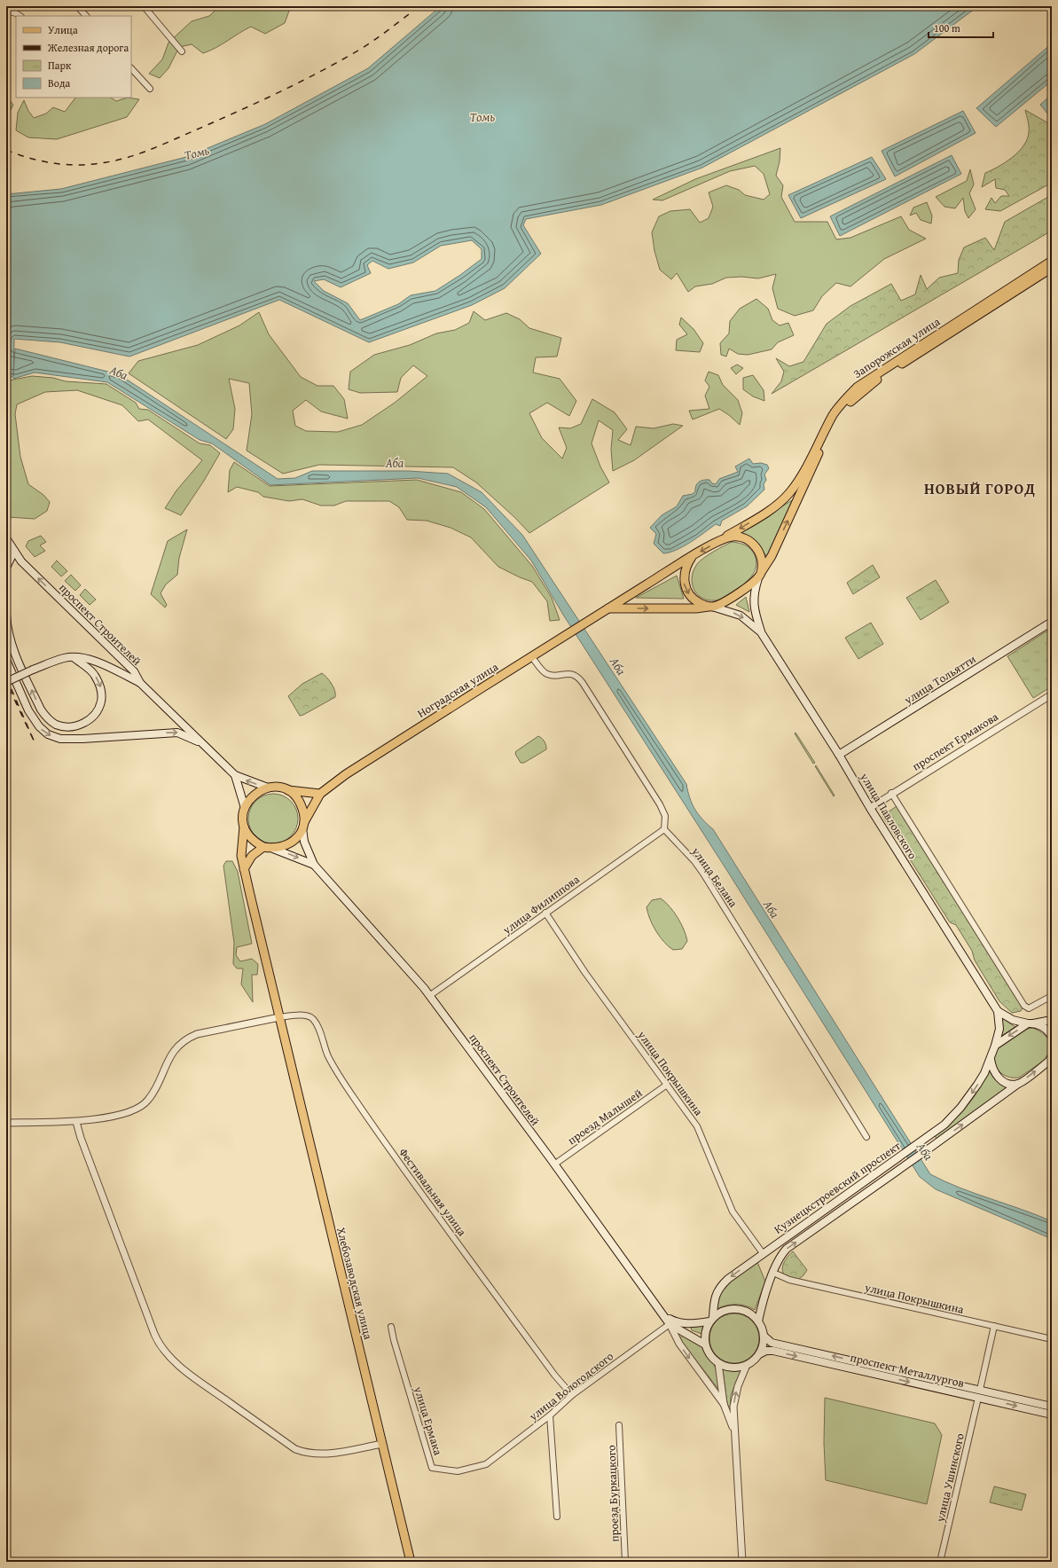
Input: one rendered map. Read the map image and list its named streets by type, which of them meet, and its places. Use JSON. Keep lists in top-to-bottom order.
{
  "streets": {
    "main road": [
      "Запорожская улица",
      "проспект Строителей",
      "улица Тольятти",
      "Ноградская улица",
      "улица Павловского",
      "Кузнецкстроевский проспект",
      "Хлебозаводская улица",
      "проспект Металлургов"
    ],
    "street": [
      "проспект Ермакова",
      "улица Белана",
      "улица Филиппова",
      "улица Покрышкина",
      "проезд Малышей",
      "Фестивальная улица",
      "улица Вологодского",
      "улица Ермака",
      "улица Ушинского",
      "проезд Буркацкого"
    ]
  },
  "crossings": [
    ["Запорожская улица", "Ноградская улица"],
    ["Запорожская улица", "улица Павловского"],
    ["проспект Строителей", "улица Филиппова"],
    ["проспект Строителей", "проезд Малышей"],
    ["проспект Строителей", "улица Вологодского"],
    ["улица Тольятти", "улица Павловского"],
    ["Ноградская улица", "улица Павловского"],
    ["проспект Ермакова", "улица Павловского"],
    ["улица Павловского", "Кузнецкстроевский проспект"],
    ["улица Белана", "улица Филиппова"],
    ["улица Филиппова", "улица Покрышкина"],
    ["улица Покрышкина", "проезд Малышей"],
    ["улица Покрышкина", "Кузнецкстроевский проспект"],
    ["Кузнецкстроевский проспект", "проспект Металлургов"],
    ["Фестивальная улица", "Хлебозаводская улица"],
    ["Фестивальная улица", "улица Вологодского"],
    ["проспект Металлургов", "улица Ушинского"],
    ["улица Вологодского", "улица Ермака"]
  ],
  "districts": ["НОВЫЙ ГОРОД"],
  "water": ["Томь", "Аба"],
  "legend": [
    "Улица",
    "Железная дорога",
    "Парк",
    "Вода"
  ],
  "scale_bar": "100 m"
}
